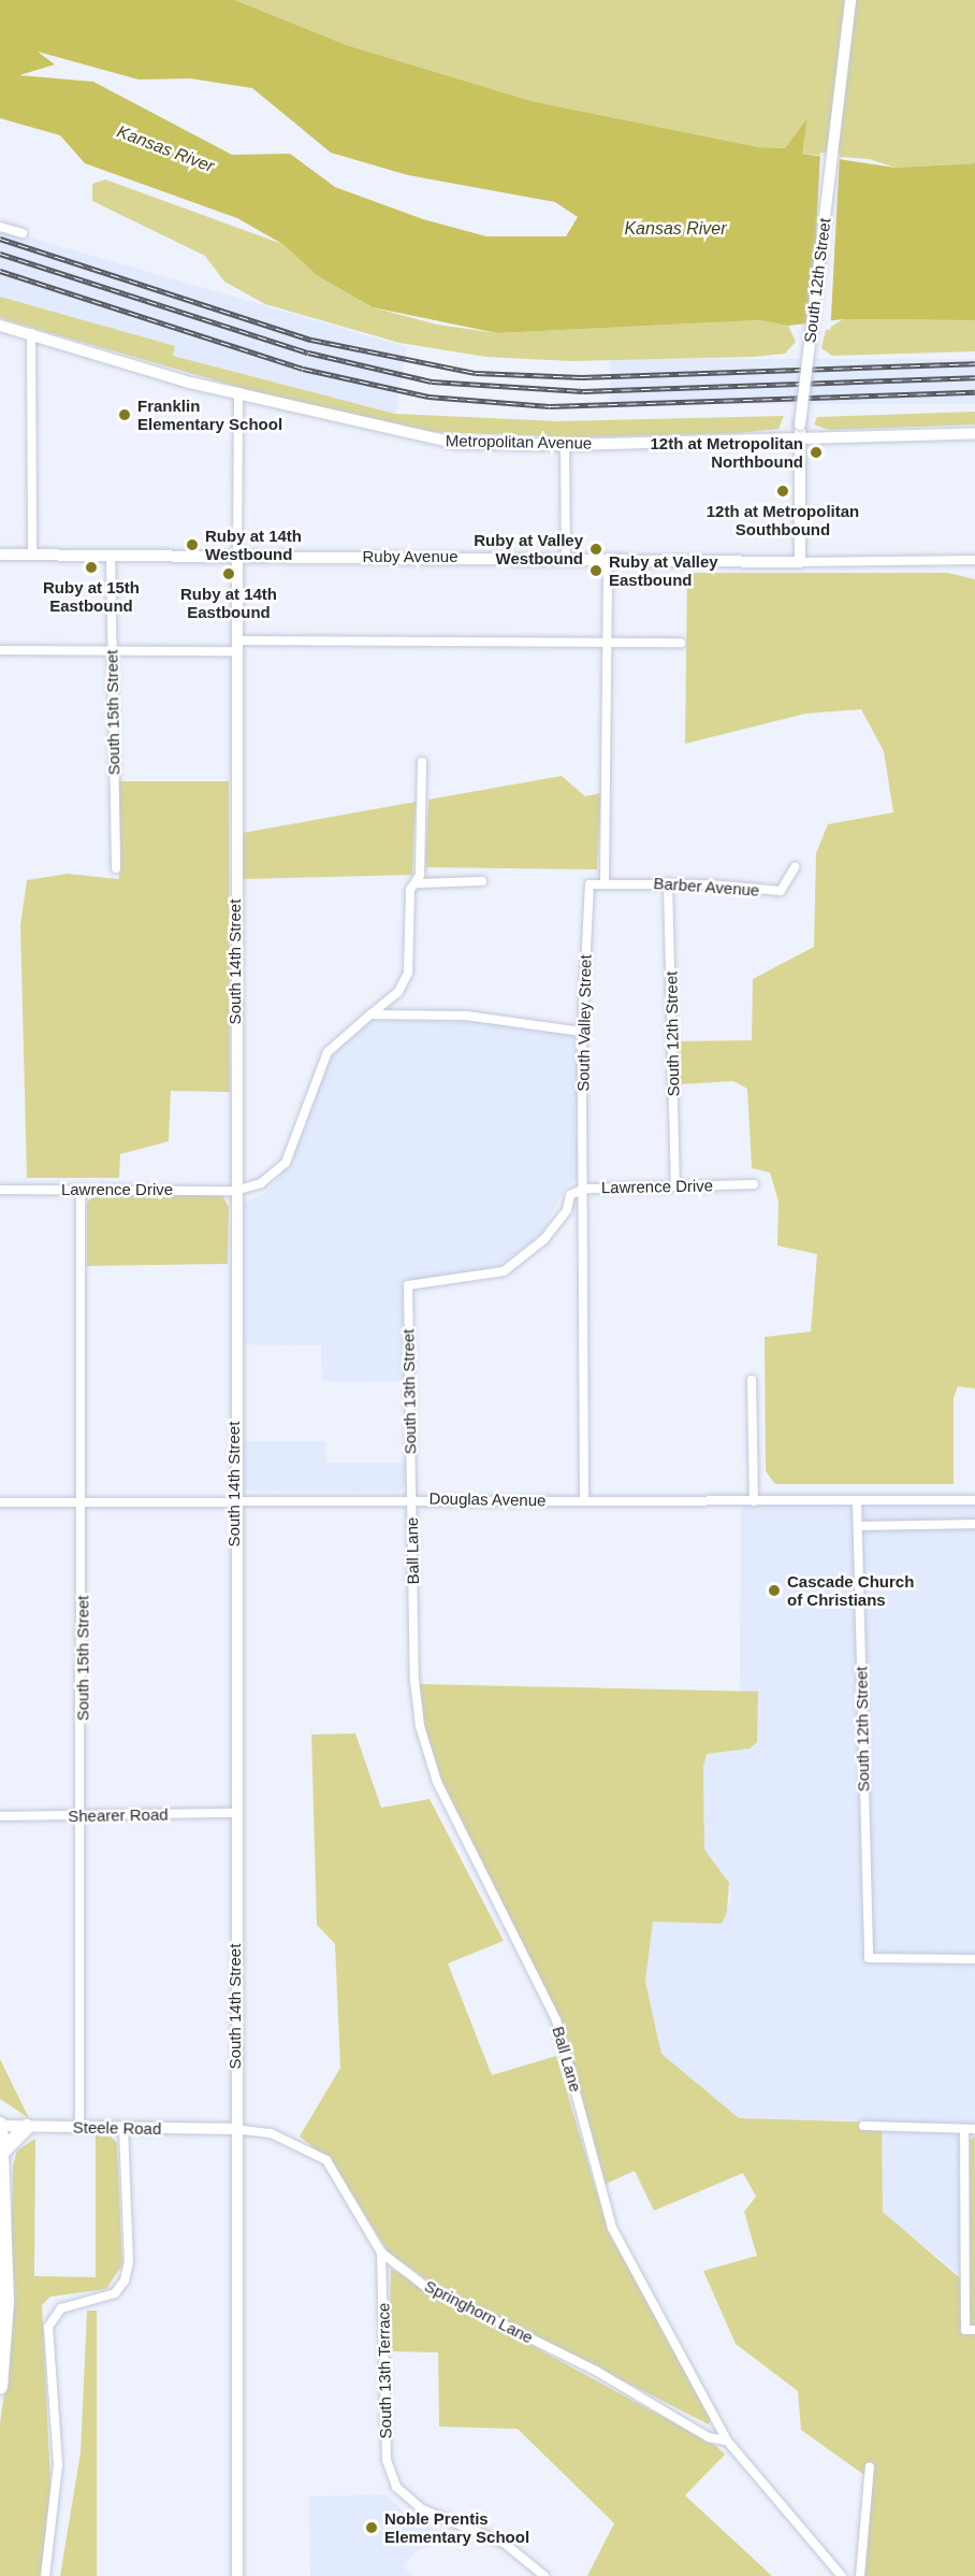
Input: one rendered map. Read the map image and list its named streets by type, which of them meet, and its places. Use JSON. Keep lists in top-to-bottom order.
{
  "streets": {
    "street": [
      "South 12th Street",
      "Metropolitan Avenue",
      "Ruby Avenue",
      "South 15th Street",
      "Barber Avenue",
      "South 14th Street",
      "South Valley Street",
      "Lawrence Drive",
      "South 13th Street",
      "Douglas Avenue",
      "Ball Lane",
      "Shearer Road",
      "Steele Road",
      "Springhorn Lane",
      "South 13th Terrace"
    ]
  },
  "crossings": [
    ["South 12th Street", "Metropolitan Avenue"],
    ["South 12th Street", "Ruby Avenue"],
    ["South 12th Street", "Barber Avenue"],
    ["South 12th Street", "Lawrence Drive"],
    ["South 12th Street", "Douglas Avenue"],
    ["Metropolitan Avenue", "South 14th Street"],
    ["Ruby Avenue", "South 15th Street"],
    ["Ruby Avenue", "South 14th Street"],
    ["South 15th Street", "Lawrence Drive"],
    ["South 15th Street", "Douglas Avenue"],
    ["South 15th Street", "Shearer Road"],
    ["South 15th Street", "Steele Road"],
    ["Barber Avenue", "South Valley Street"],
    ["South 14th Street", "Lawrence Drive"],
    ["South 14th Street", "Douglas Avenue"],
    ["South 14th Street", "Shearer Road"],
    ["South 14th Street", "Steele Road"],
    ["South 14th Street", "Springhorn Lane"],
    ["South Valley Street", "Lawrence Drive"],
    ["South Valley Street", "Douglas Avenue"],
    ["Lawrence Drive", "South 13th Street"],
    ["South 13th Street", "Douglas Avenue"],
    ["South 13th Street", "Ball Lane"],
    ["Douglas Avenue", "Ball Lane"],
    ["Ball Lane", "Springhorn Lane"],
    ["Steele Road", "Springhorn Lane"],
    ["Springhorn Lane", "South 13th Terrace"]
  ],
  "water": ["Kansas River"],
  "places": [
    "Franklin Elementary School",
    "12th at Metropolitan Northbound",
    "12th at Metropolitan Southbound",
    "Ruby at 14th Westbound",
    "Ruby at Valley Westbound",
    "Ruby at 15th Eastbound",
    "Ruby at Valley Eastbound",
    "Ruby at 14th Eastbound",
    "Cascade Church of Christians",
    "Noble Prentis Elementary School"
  ]
}
